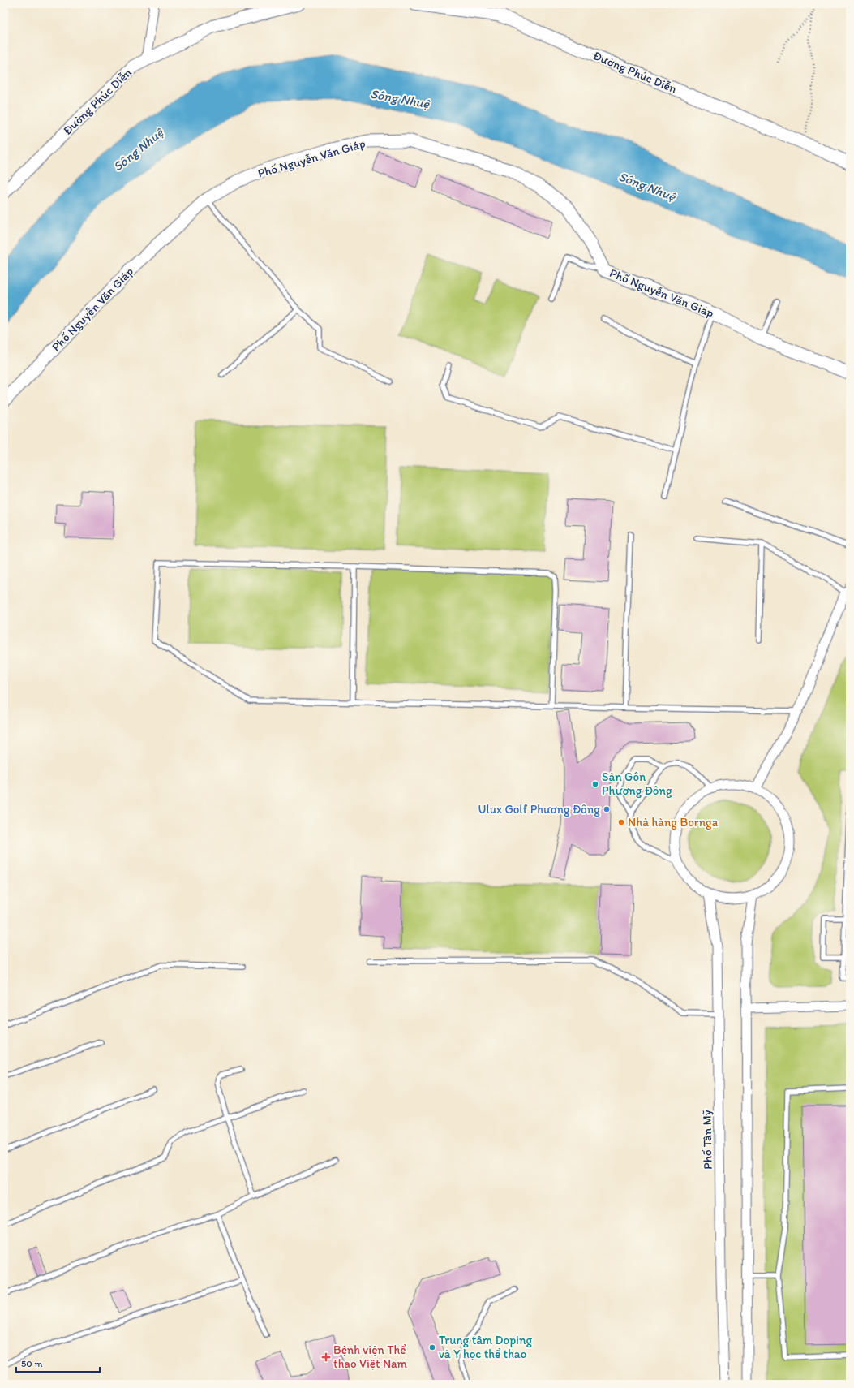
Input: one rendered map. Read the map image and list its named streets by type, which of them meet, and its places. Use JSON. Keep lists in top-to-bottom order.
{
  "streets": {
    "street": ["Đường Phúc Diễn", "Phố Nguyễn Văn Giáp", "Phố Tân Mỹ"]
  },
  "water": ["Sông Nhuệ"],
  "places": {
    "other": [
      "Sân Gôn Phương Đông",
      "Ulux Golf Phương Đông",
      "Nhà hàng Bornga",
      "Trung tâm Doping và Y học thể thao"
    ],
    "health": ["Bệnh viện Thể thao Việt Nam"]
  },
  "scale_bar": "50 m"
}
